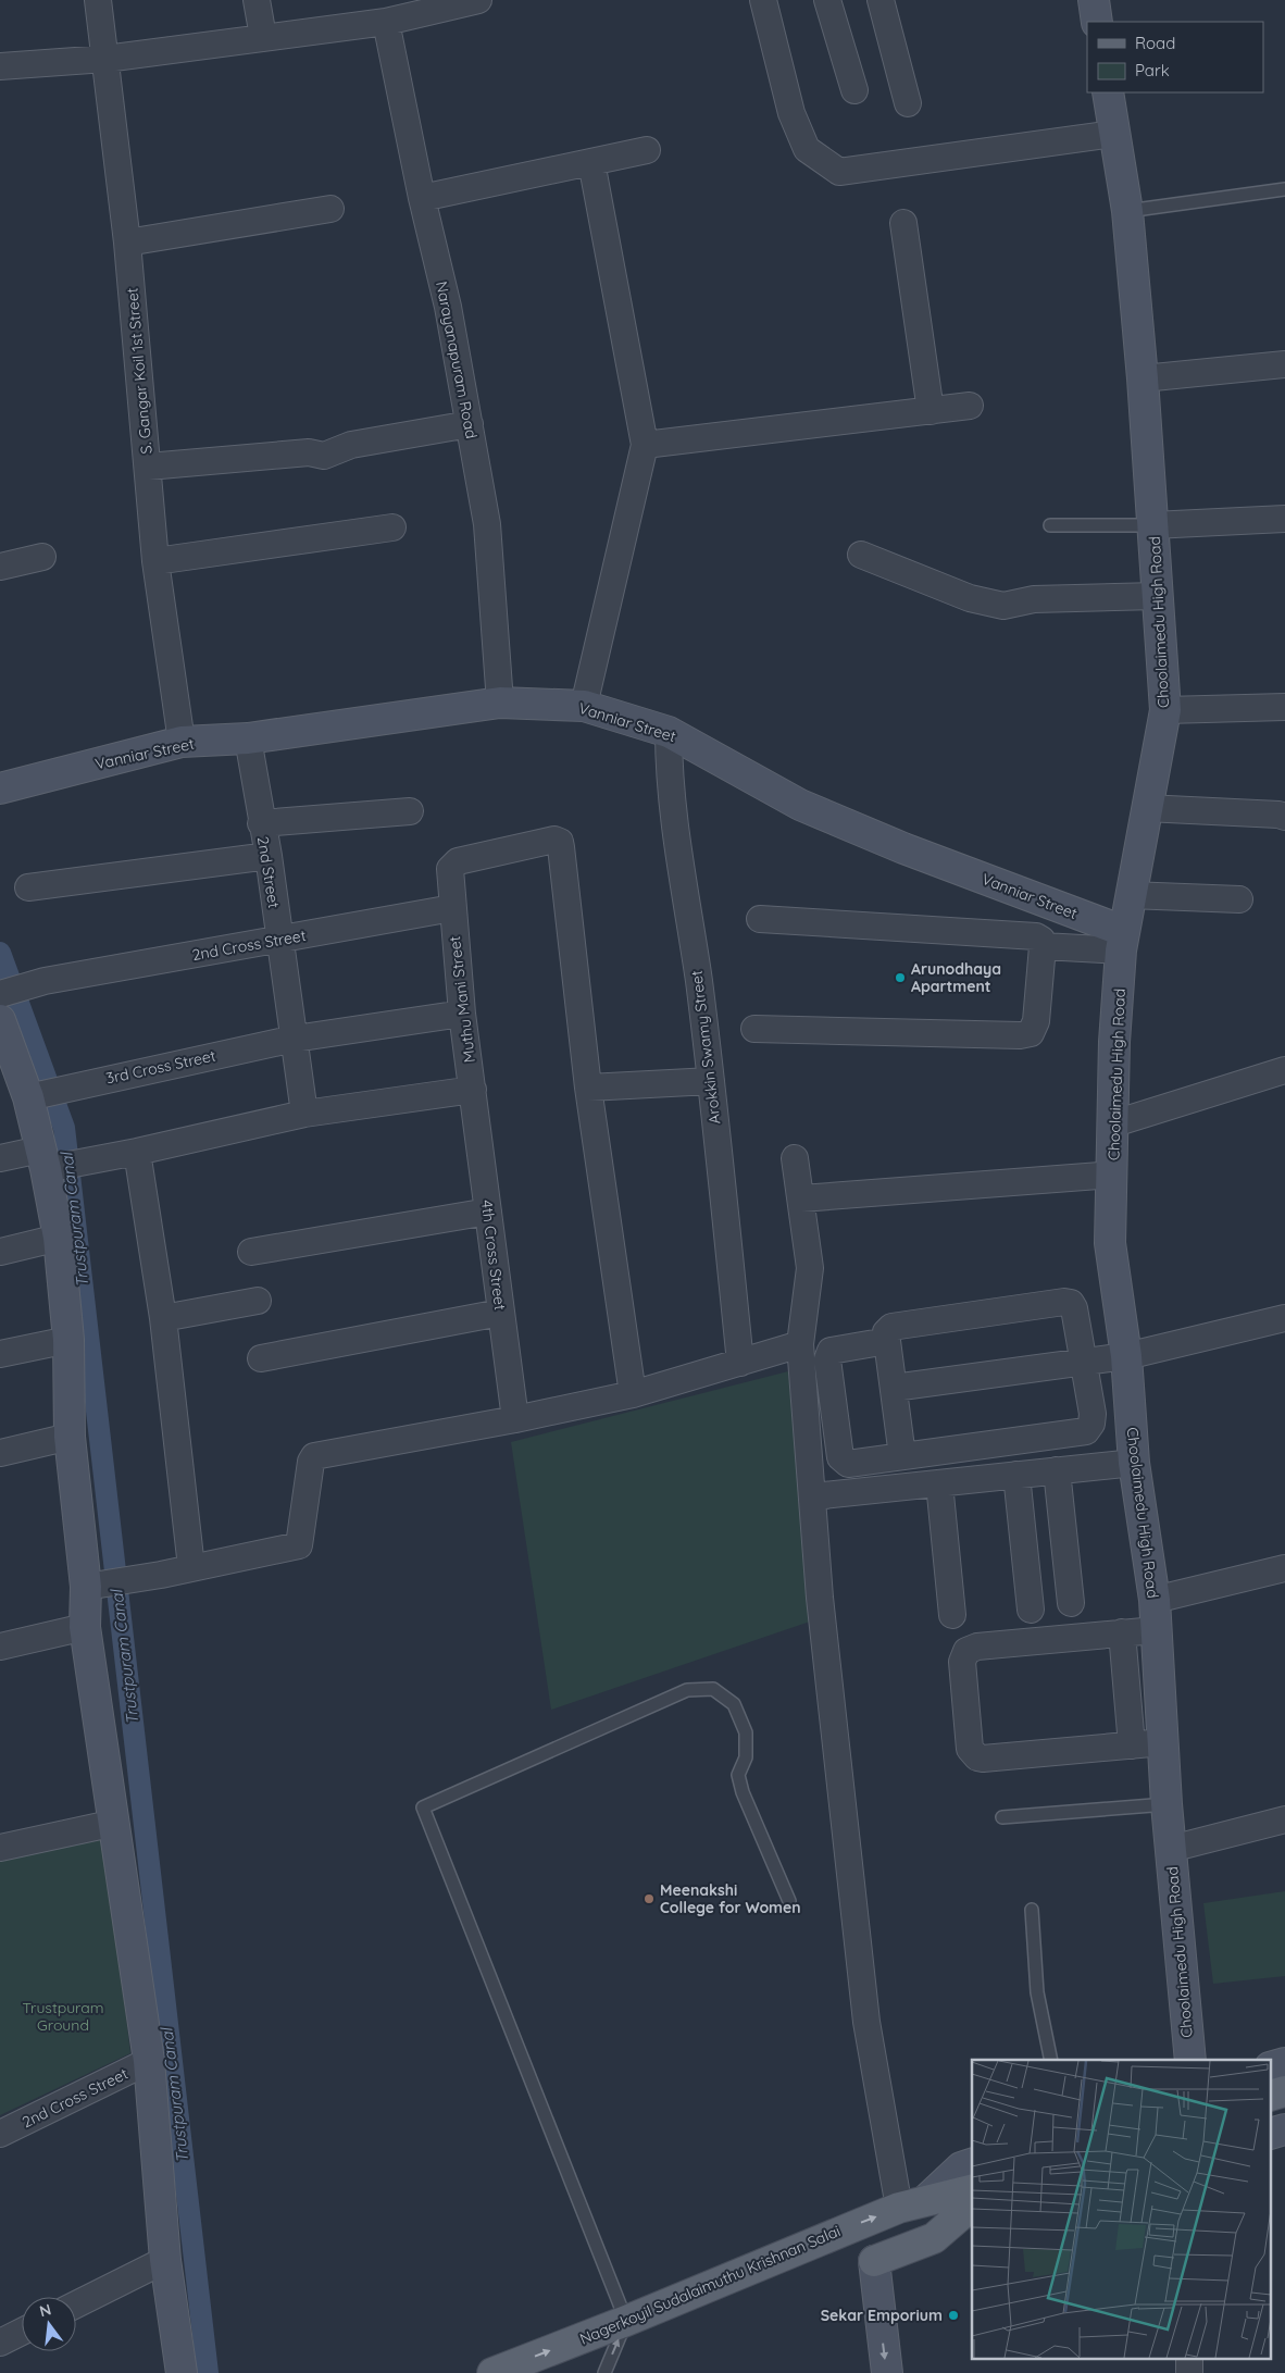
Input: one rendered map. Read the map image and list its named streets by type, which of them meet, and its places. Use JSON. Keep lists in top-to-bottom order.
{
  "streets": {
    "main road": ["Nagerkoyil Sudalaimuthu Krishnan Salai"],
    "street": [
      "Narayanapuram Road",
      "S. Gangar Koil 1st Street",
      "Choolaimedu High Road",
      "Vanniar Street",
      "2nd Street",
      "2nd Cross Street",
      "Muthu Mani Street",
      "Arokkin Swamy Street",
      "3rd Cross Street",
      "4th Cross Street"
    ]
  },
  "crossings": [
    ["Narayanapuram Road", "Vanniar Street"],
    ["S. Gangar Koil 1st Street", "Vanniar Street"],
    ["Choolaimedu High Road", "Vanniar Street"],
    ["Vanniar Street", "2nd Street"],
    ["Vanniar Street", "Arokkin Swamy Street"],
    ["2nd Street", "2nd Cross Street"],
    ["2nd Street", "3rd Cross Street"],
    ["2nd Cross Street", "Muthu Mani Street"],
    ["Muthu Mani Street", "3rd Cross Street"],
    ["Muthu Mani Street", "4th Cross Street"]
  ],
  "one_way": ["Nagerkoyil Sudalaimuthu Krishnan Salai"],
  "water": ["Trustpuram Canal"],
  "parks": ["Trustpuram Ground"],
  "places": ["Arunodhaya Apartment", "Meenakshi College for Women", "Sekar Emporium"],
  "legend": ["Road", "Park"],
  "north": "top"
}
